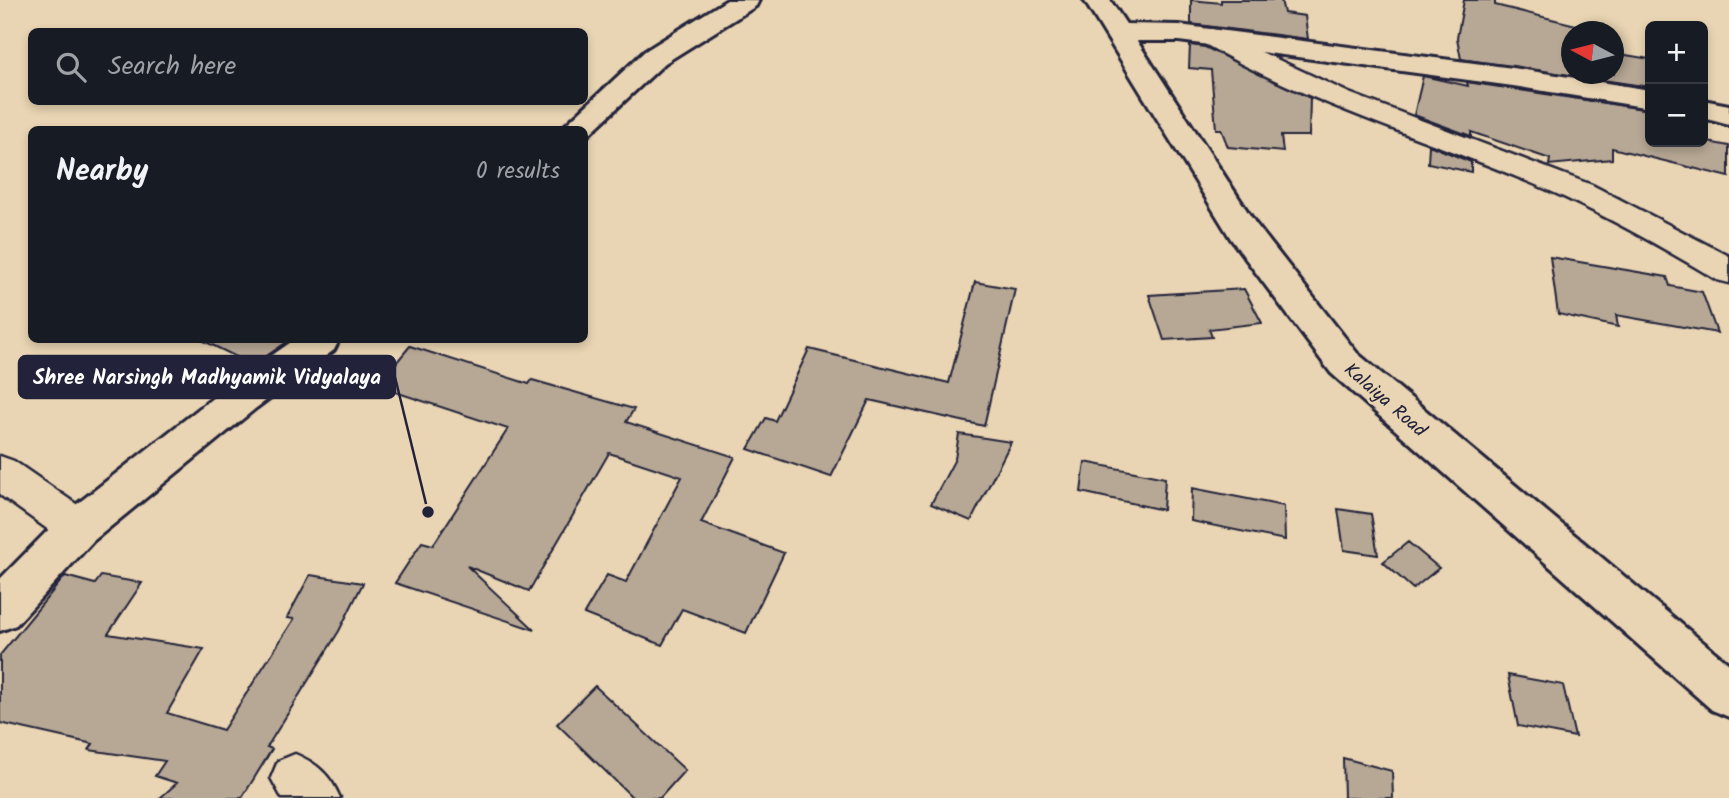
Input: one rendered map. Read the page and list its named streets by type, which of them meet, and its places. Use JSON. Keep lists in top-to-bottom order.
{
  "streets": {
    "street": ["Kalaiya Road"]
  },
  "places": ["Shree Narsingh Madhyamik Vidyalaya"],
  "north": "left",
  "page": {
    "map_buttons": ["+", "−"],
    "search": "Search here",
    "heading": ["Nearby", "0 results"]
  }
}
